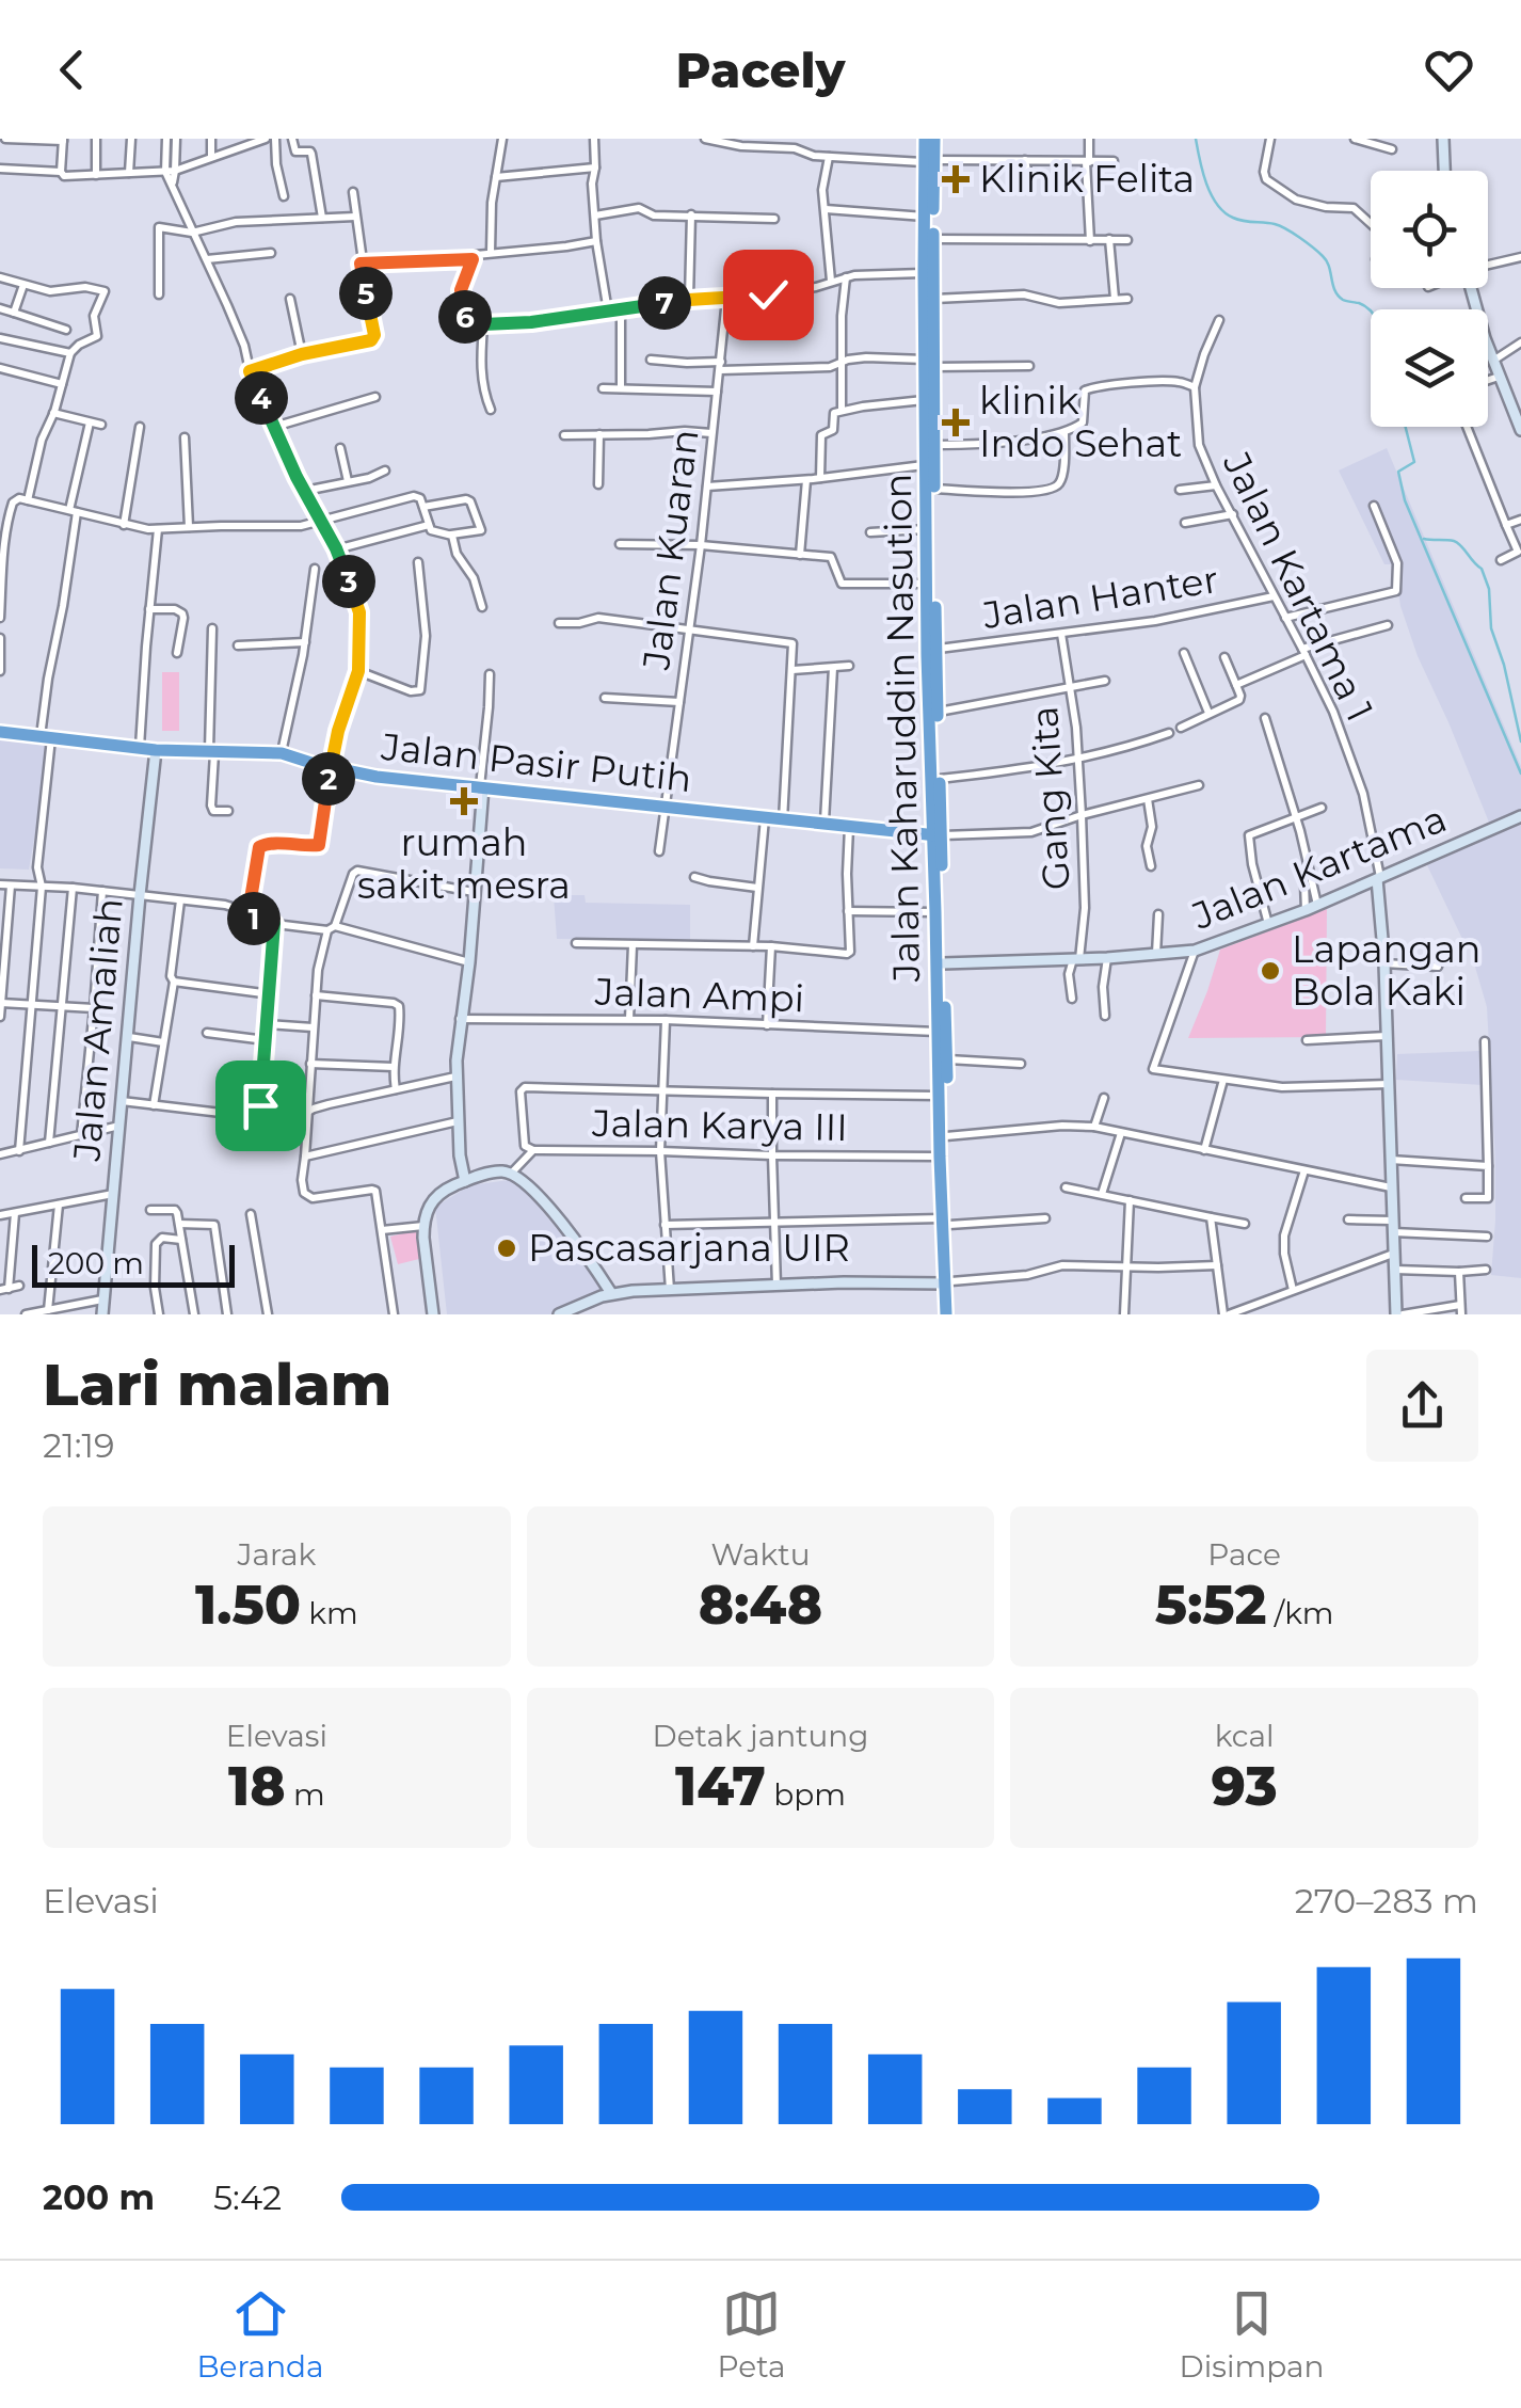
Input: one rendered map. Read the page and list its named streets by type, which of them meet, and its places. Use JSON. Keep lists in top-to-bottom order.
{
  "streets": {
    "highway": ["Jalan Kaharuddin Nasution", "Jalan Pasir Putih"],
    "street": [
      "Jalan Kuaran",
      "Jalan Kartama 1",
      "Jalan Hanter",
      "Gang Kita",
      "Jalan Kartama",
      "Jalan Ampi",
      "Jalan Amaliah",
      "Jalan Karya III"
    ]
  },
  "crossings": [
    ["Jalan Kuaran", "Jalan Pasir Putih"],
    ["Jalan Kartama 1", "Jalan Hanter"],
    ["Jalan Kartama 1", "Jalan Kartama"],
    ["Jalan Hanter", "Jalan Kaharuddin Nasution"],
    ["Jalan Hanter", "Gang Kita"],
    ["Jalan Kaharuddin Nasution", "Jalan Pasir Putih"],
    ["Jalan Kaharuddin Nasution", "Jalan Kartama"],
    ["Jalan Kaharuddin Nasution", "Jalan Ampi"],
    ["Jalan Kaharuddin Nasution", "Jalan Karya III"],
    ["Jalan Pasir Putih", "Jalan Amaliah"],
    ["Gang Kita", "Jalan Kartama"]
  ],
  "places": {
    "health": ["Klinik Felita", "klinik Indo Sehat", "rumah sakit mesra"],
    "other": ["Lapangan Bola Kaki", "Pascasarjana UIR"]
  },
  "scale_bar": "200 m",
  "page": {
    "header": "Pacely",
    "pins": [
      "5",
      "7",
      "6",
      "4",
      "3",
      "2",
      "1"
    ],
    "scale": "200 m",
    "heading": ["Lari malam", "21:19"],
    "stats": [
      ["Jarak", "1.50 km"],
      ["Waktu", "8:48"],
      ["Pace", "5:52 /km"],
      ["Elevasi", "18 m"],
      ["Detak jantung", "147 bpm"],
      ["kcal", "93"]
    ],
    "chart": ["Elevasi", "270–283 m"],
    "list": [
      {
        "name": "200 m",
        "note": "5:42"
      }
    ],
    "tabs": ["Beranda", "Peta", "Disimpan"]
  }
}
